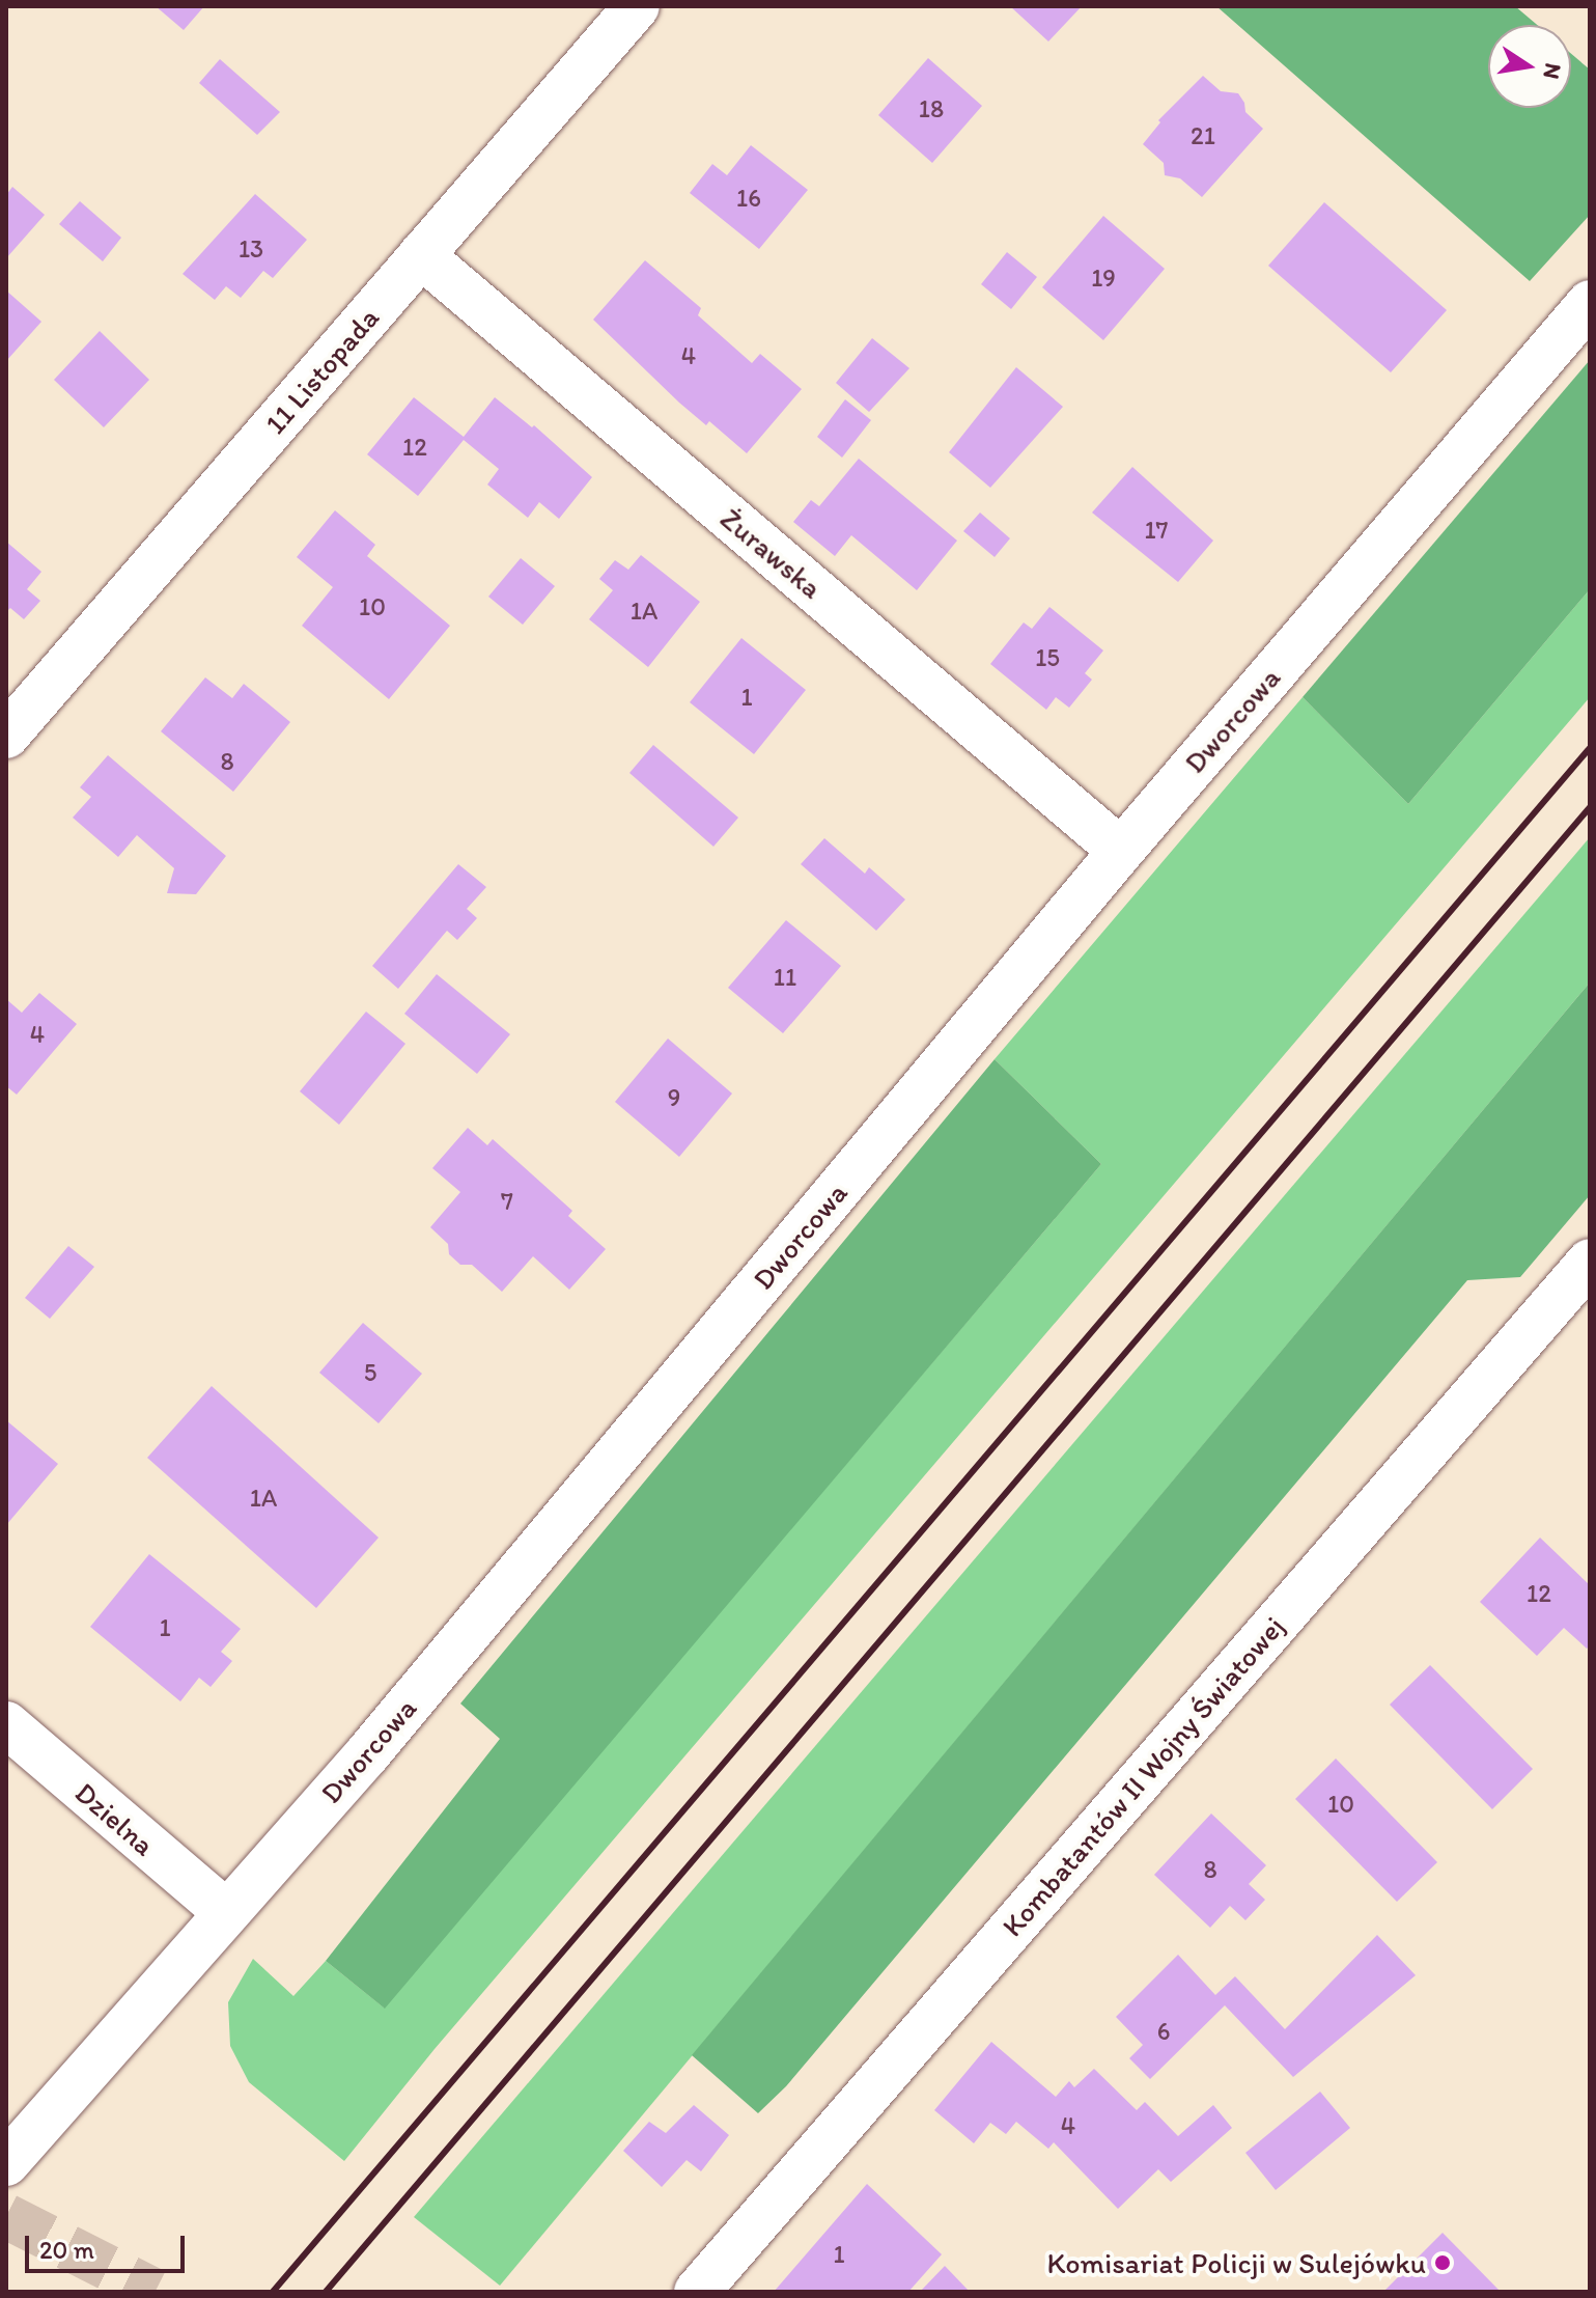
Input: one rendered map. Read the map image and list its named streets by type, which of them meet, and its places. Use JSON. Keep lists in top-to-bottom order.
{
  "streets": {
    "street": [
      "11 Listopada",
      "Żurawska",
      "Dworcowa",
      "Kombatantów II Wojny Światowej",
      "Dzielna"
    ]
  },
  "crossings": [
    ["11 Listopada", "Żurawska"],
    ["Żurawska", "Dworcowa"],
    ["Dworcowa", "Dzielna"]
  ],
  "places": ["Komisariat Policji w Sulejówku"],
  "house_numbers": [
    "18",
    "21",
    "16",
    "13",
    "19",
    "4",
    "12",
    "17",
    "10",
    "1A",
    "15",
    "1",
    "8",
    "11",
    "4",
    "9",
    "7",
    "5",
    "1A",
    "12",
    "1",
    "10",
    "8",
    "6",
    "4",
    "1"
  ],
  "scale_bar": "20 m",
  "north": "right"
}
